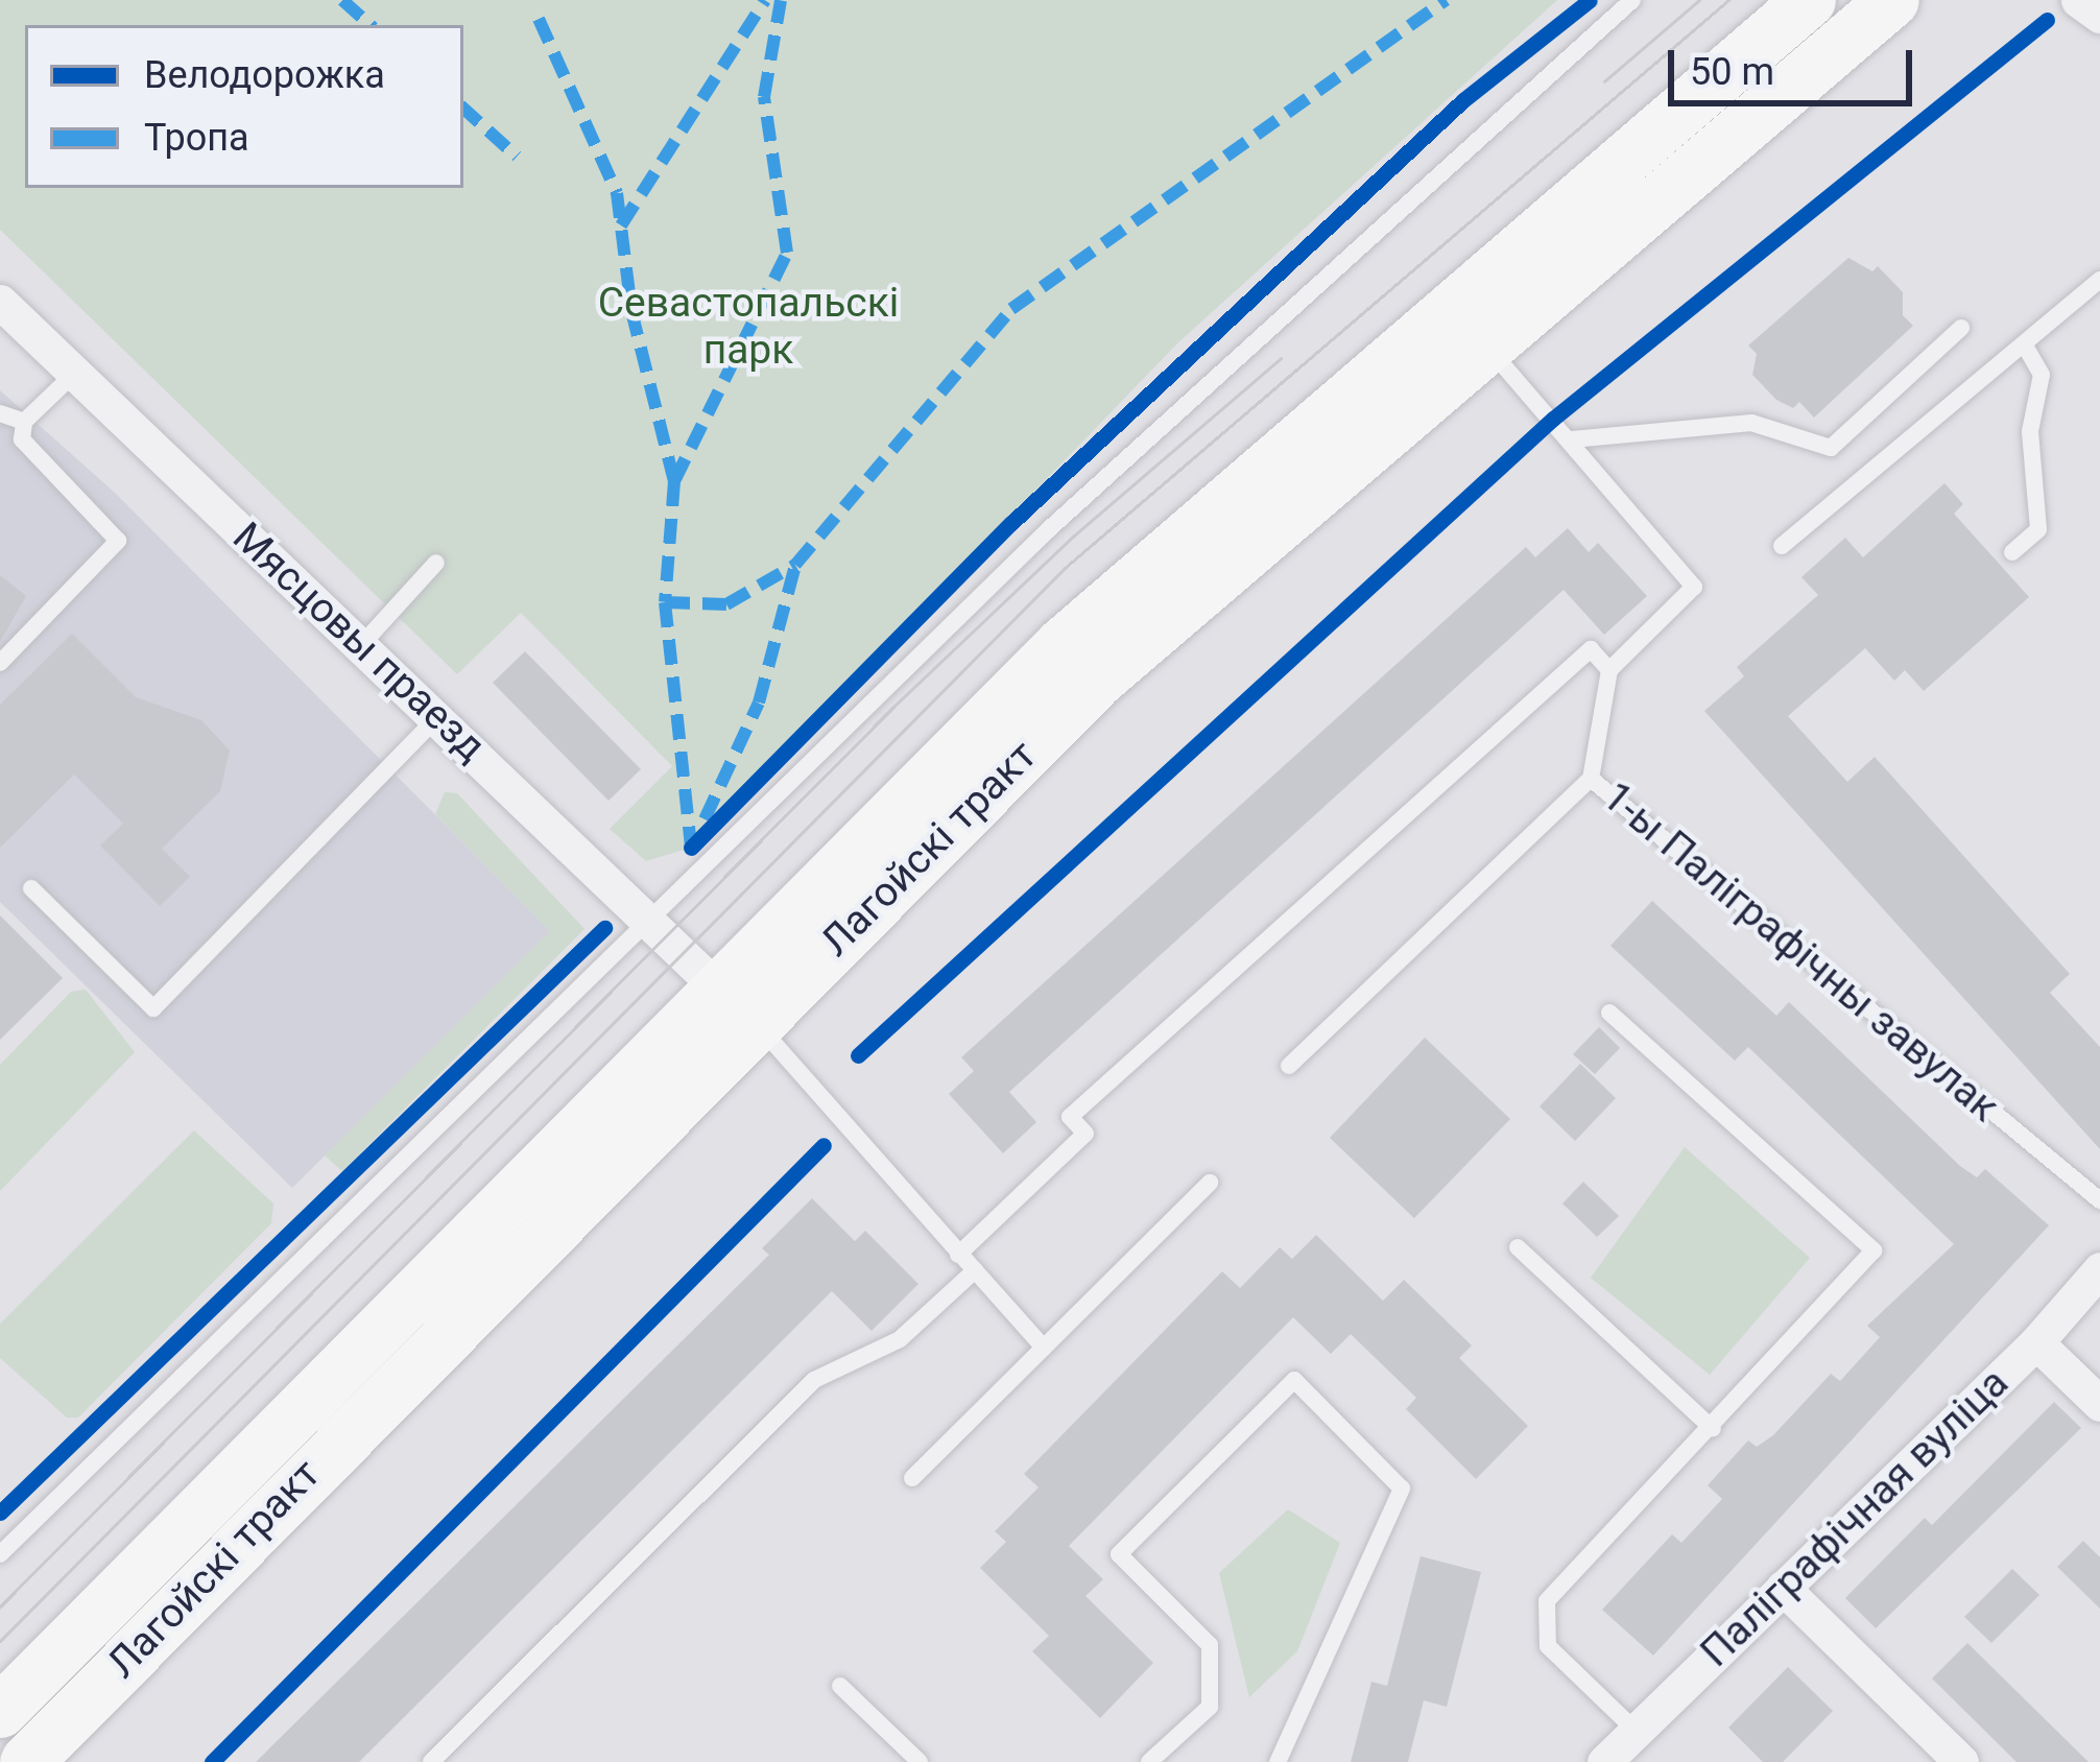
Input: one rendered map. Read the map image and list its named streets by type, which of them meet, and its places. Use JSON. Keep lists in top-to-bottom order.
{
  "streets": {
    "main road": ["Лагойскі тракт"],
    "street": ["Мясцовы праезд", "Паліграфічная вуліца"],
    "lane": ["1-ы Паліграфічны завулак"]
  },
  "crossings": [
    ["Мясцовы праезд", "Лагойскі тракт"]
  ],
  "parks": ["Севастопальскі парк"],
  "legend": ["Велодорожка", "Тропа"],
  "scale_bar": "50 m"
}
